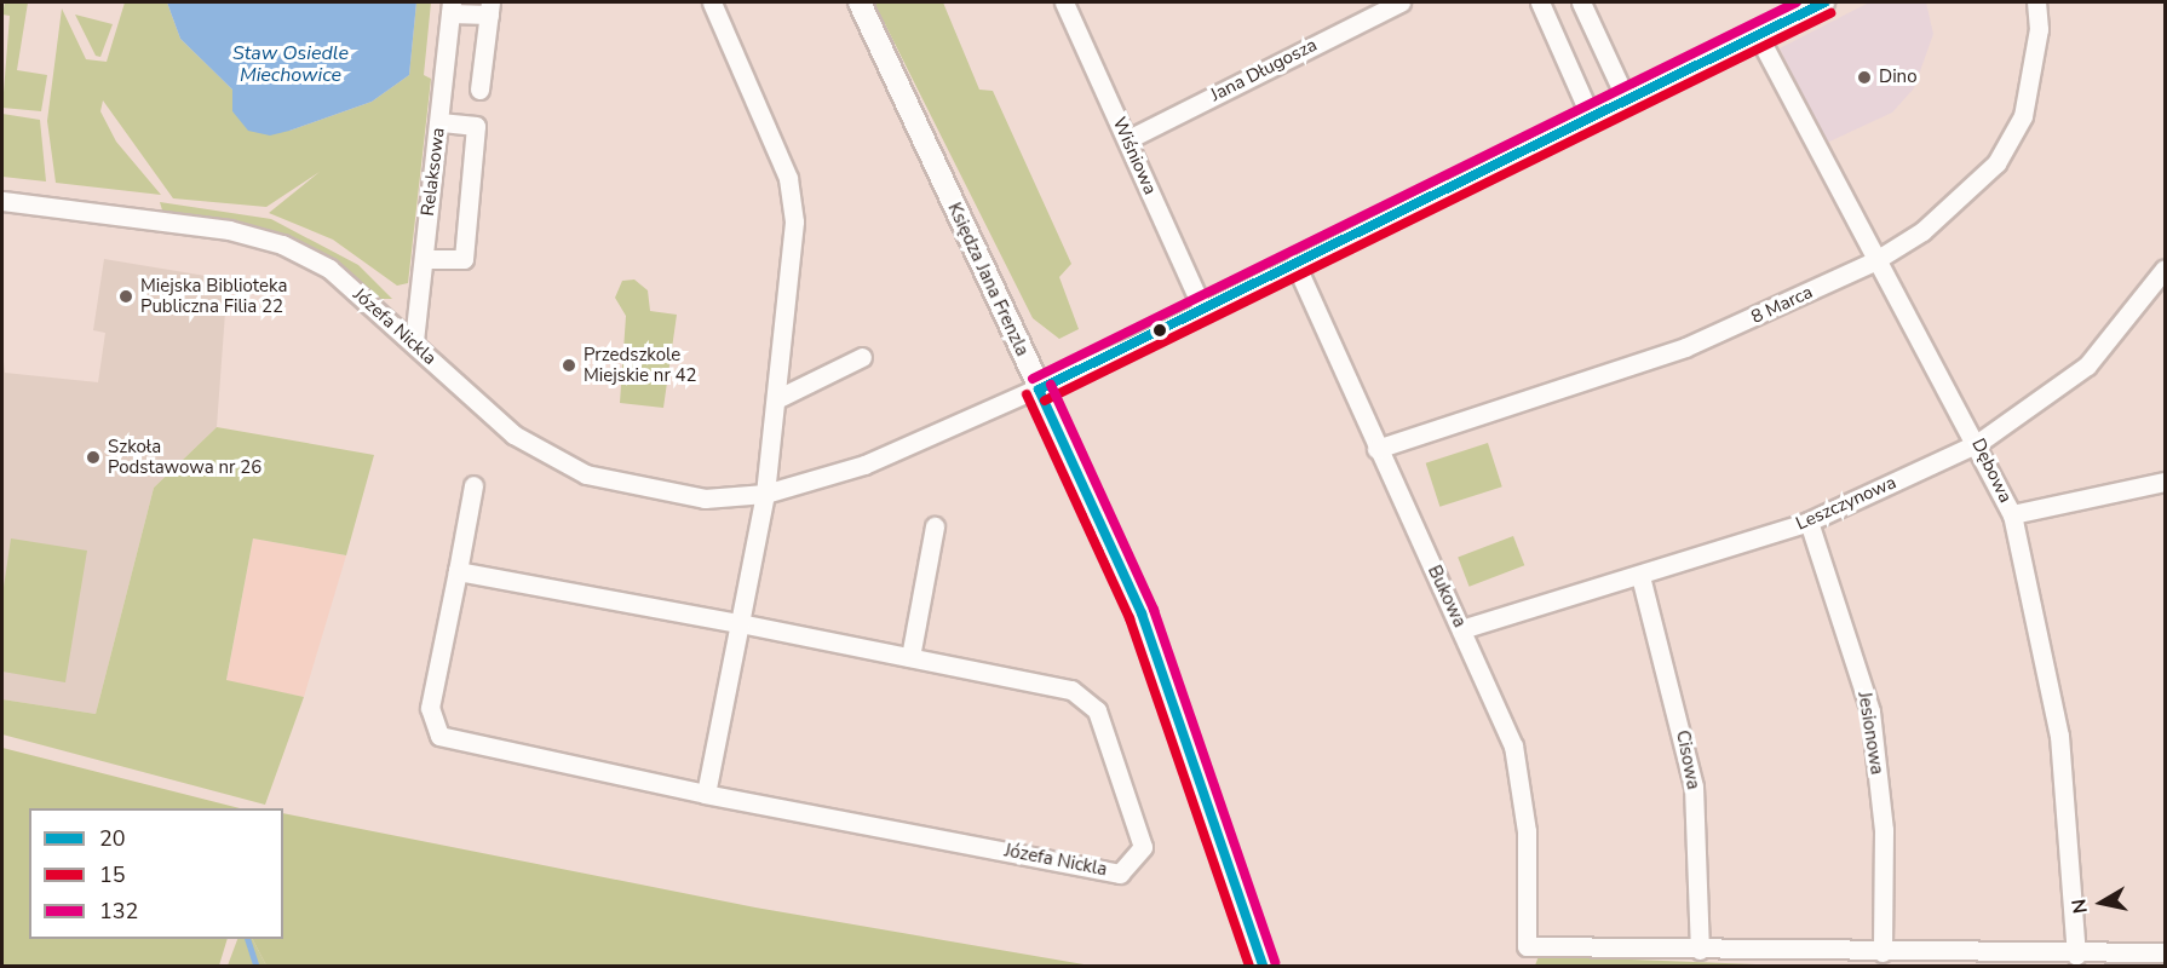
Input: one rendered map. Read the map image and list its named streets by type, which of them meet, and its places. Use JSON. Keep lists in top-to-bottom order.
{
  "streets": {
    "main road": ["Księdza Jana Frenzla"],
    "street": [
      "Jana Długosza",
      "Wiśniowa",
      "Relaksowa",
      "8 Marca",
      "Józefa Nickla",
      "Dębowa",
      "Leszczynowa",
      "Bukowa",
      "Jesionowa",
      "Cisowa"
    ]
  },
  "crossings": [
    ["Jana Długosza", "Wiśniowa"],
    ["Wiśniowa", "Józefa Nickla"],
    ["Relaksowa", "Józefa Nickla"],
    ["Księdza Jana Frenzla", "Józefa Nickla"],
    ["8 Marca", "Dębowa"],
    ["8 Marca", "Bukowa"],
    ["Józefa Nickla", "Dębowa"],
    ["Józefa Nickla", "Bukowa"],
    ["Dębowa", "Leszczynowa"],
    ["Leszczynowa", "Bukowa"],
    ["Leszczynowa", "Jesionowa"],
    ["Leszczynowa", "Cisowa"],
    ["Bukowa", "Cisowa"]
  ],
  "water": ["Staw Osiedle Miechowice"],
  "places": [
    "Dino",
    "Miejska Biblioteka Publiczna Filia 22",
    "Przedszkole Miejskie nr 42",
    "Szkoła Podstawowa nr 26"
  ],
  "lines": ["transit line 20", "transit line 132", "transit line 15"],
  "legend": ["20", "15", "132"],
  "north": "left"
}
